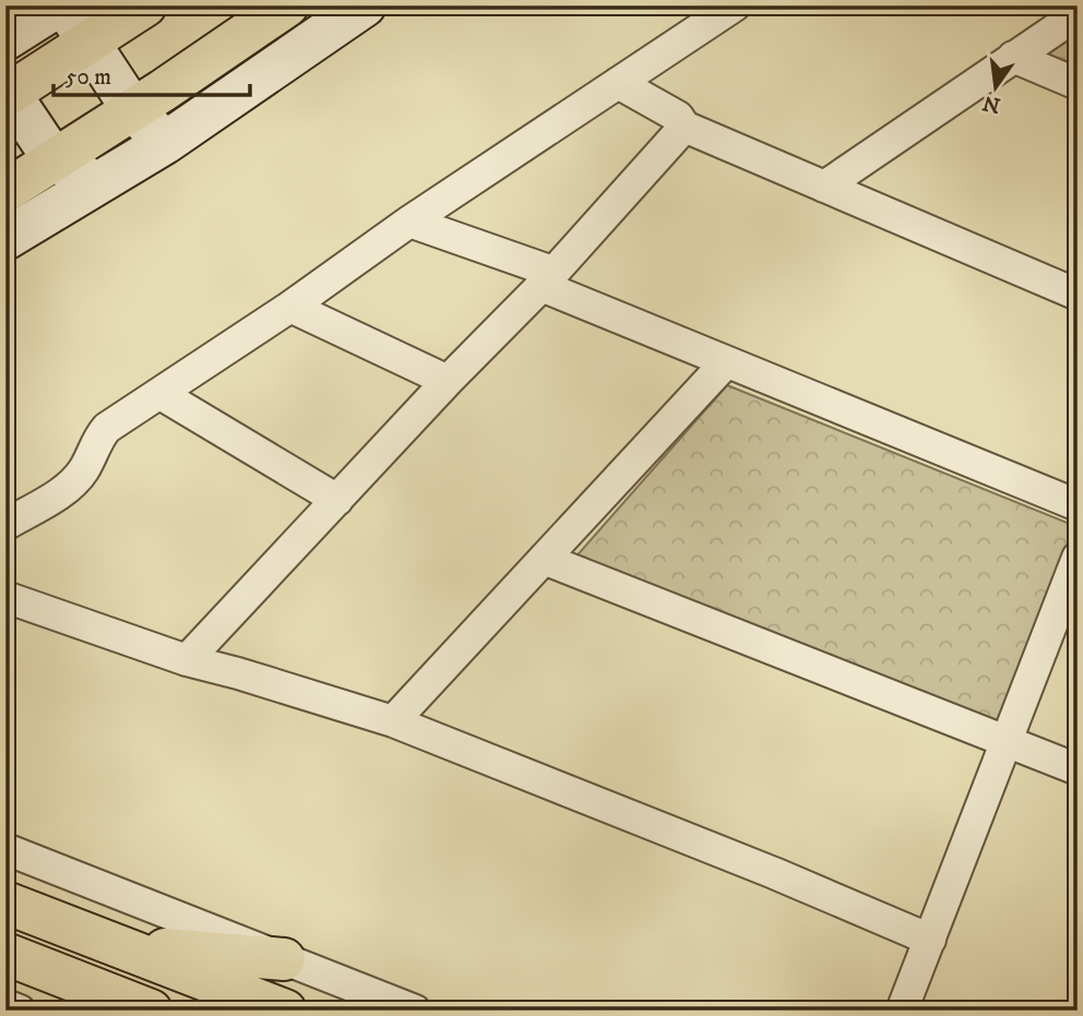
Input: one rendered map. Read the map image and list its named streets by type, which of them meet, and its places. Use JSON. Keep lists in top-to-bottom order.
{
  "scale_bar": "50 m",
  "north": "bottom"
}
